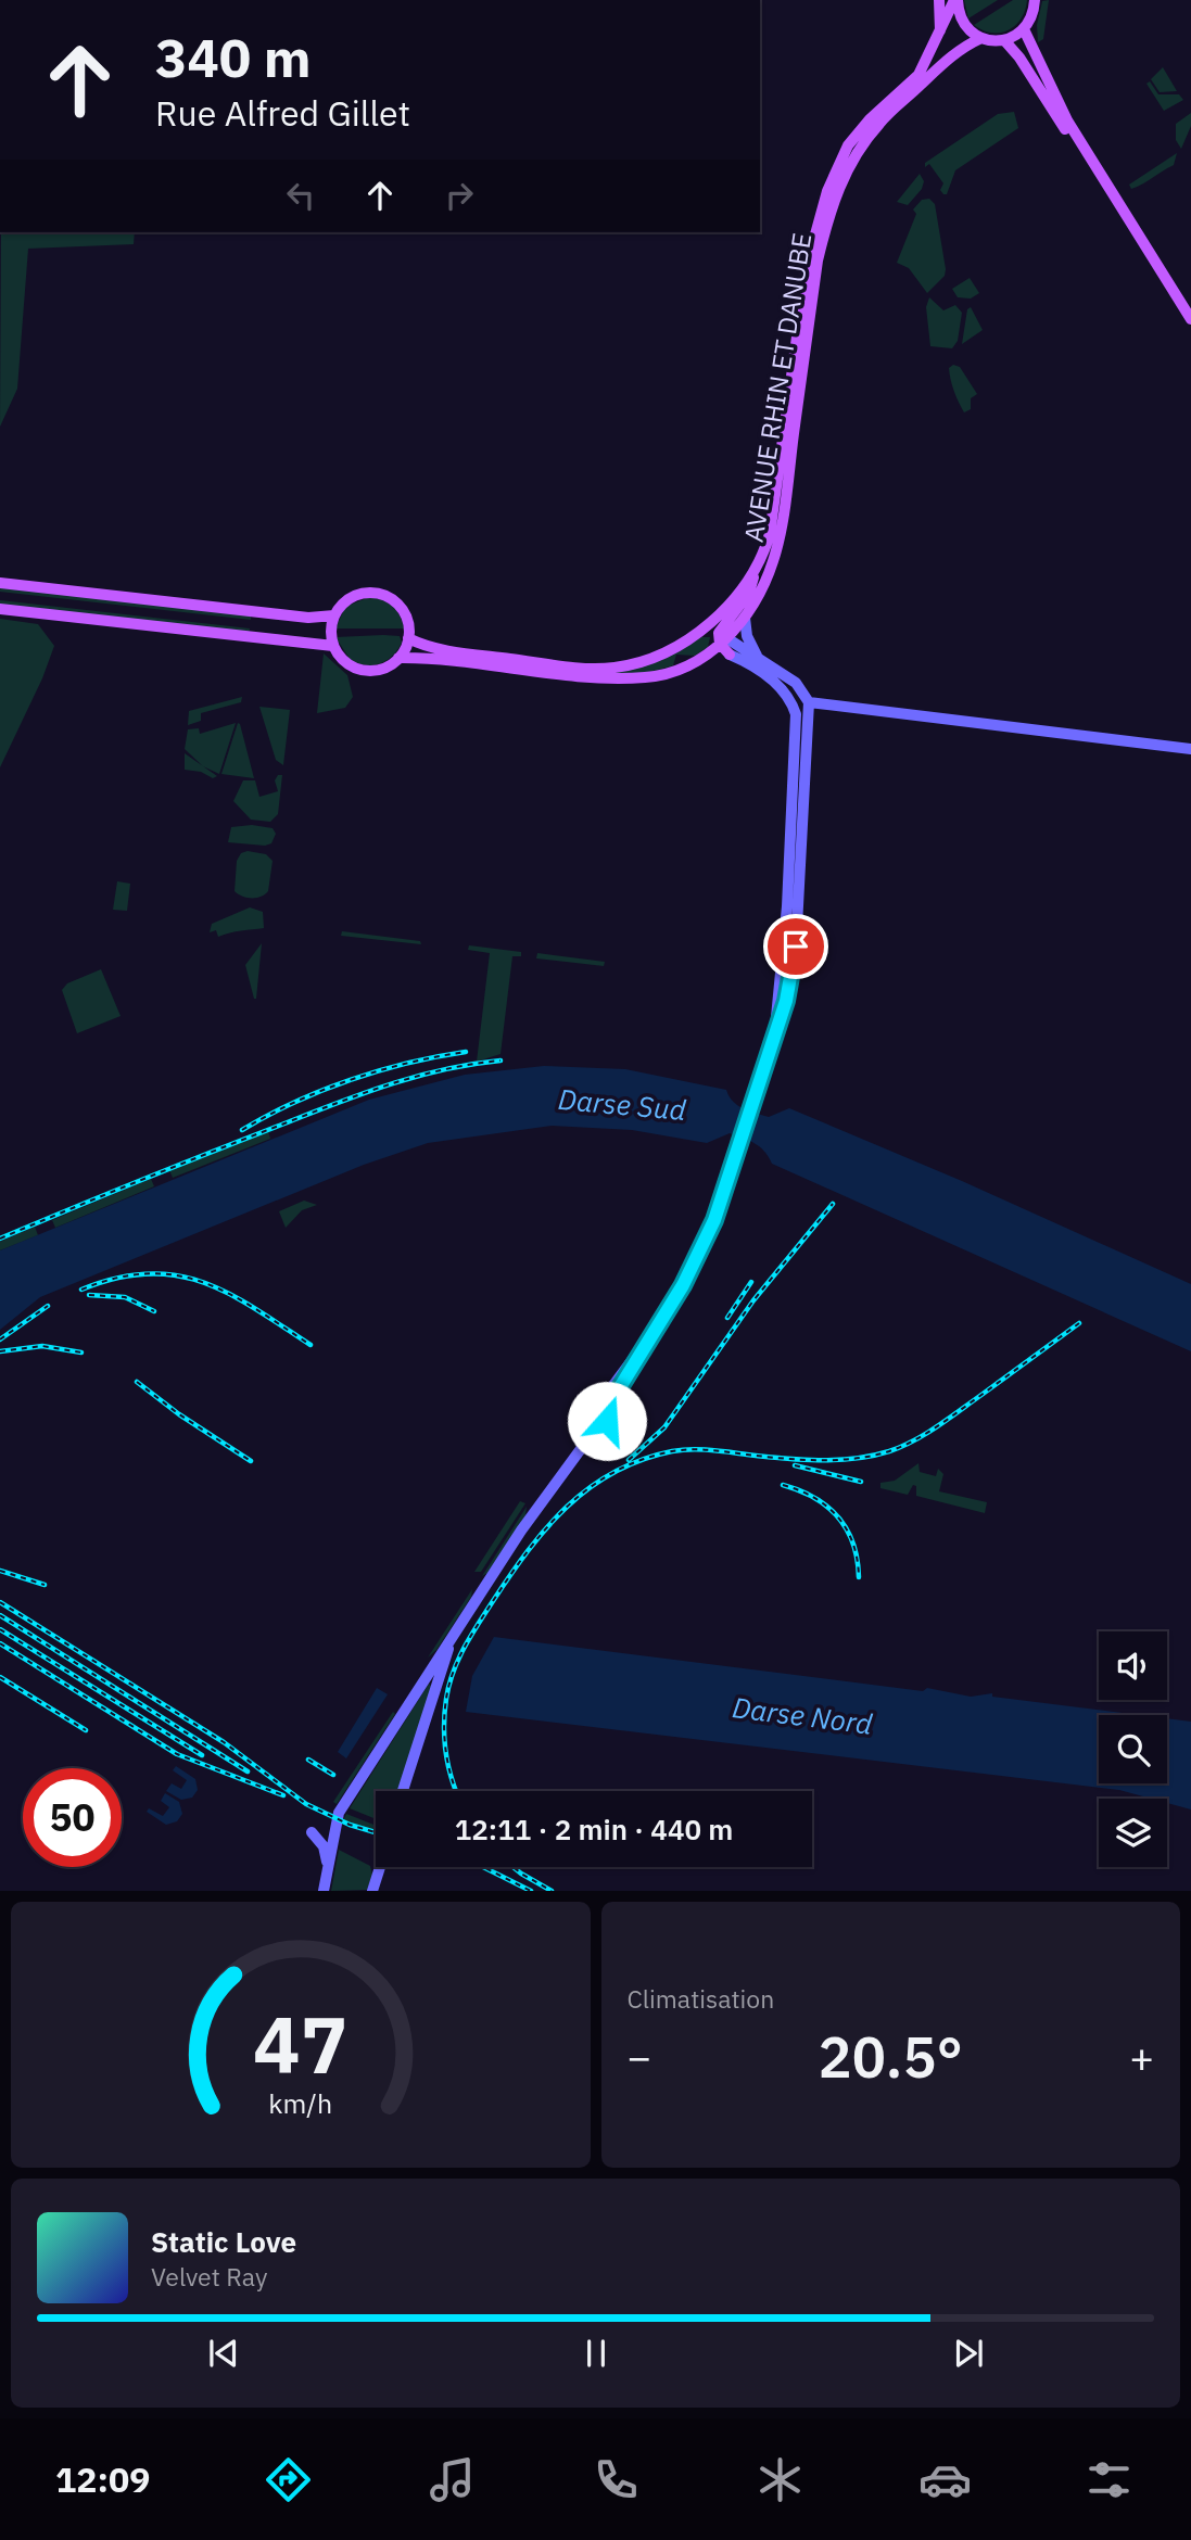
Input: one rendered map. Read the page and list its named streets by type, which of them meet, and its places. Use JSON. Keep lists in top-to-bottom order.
{
  "streets": {
    "main road": ["AVENUE RHIN ET DANUBE"]
  },
  "water": ["Darse Sud", "Darse Nord"],
  "page": {
    "turn": ["340 m", "Rue Alfred Gillet"],
    "limit": "50",
    "trip": "12:11 · 2 min · 440 m",
    "tile": "Climatisation",
    "heat": ["−", "20.5°", "+"],
    "song": ["Static Love", "Velvet Ray"],
    "tabs": "12:09",
    "gauge": ["47", "km/h"]
  }
}
